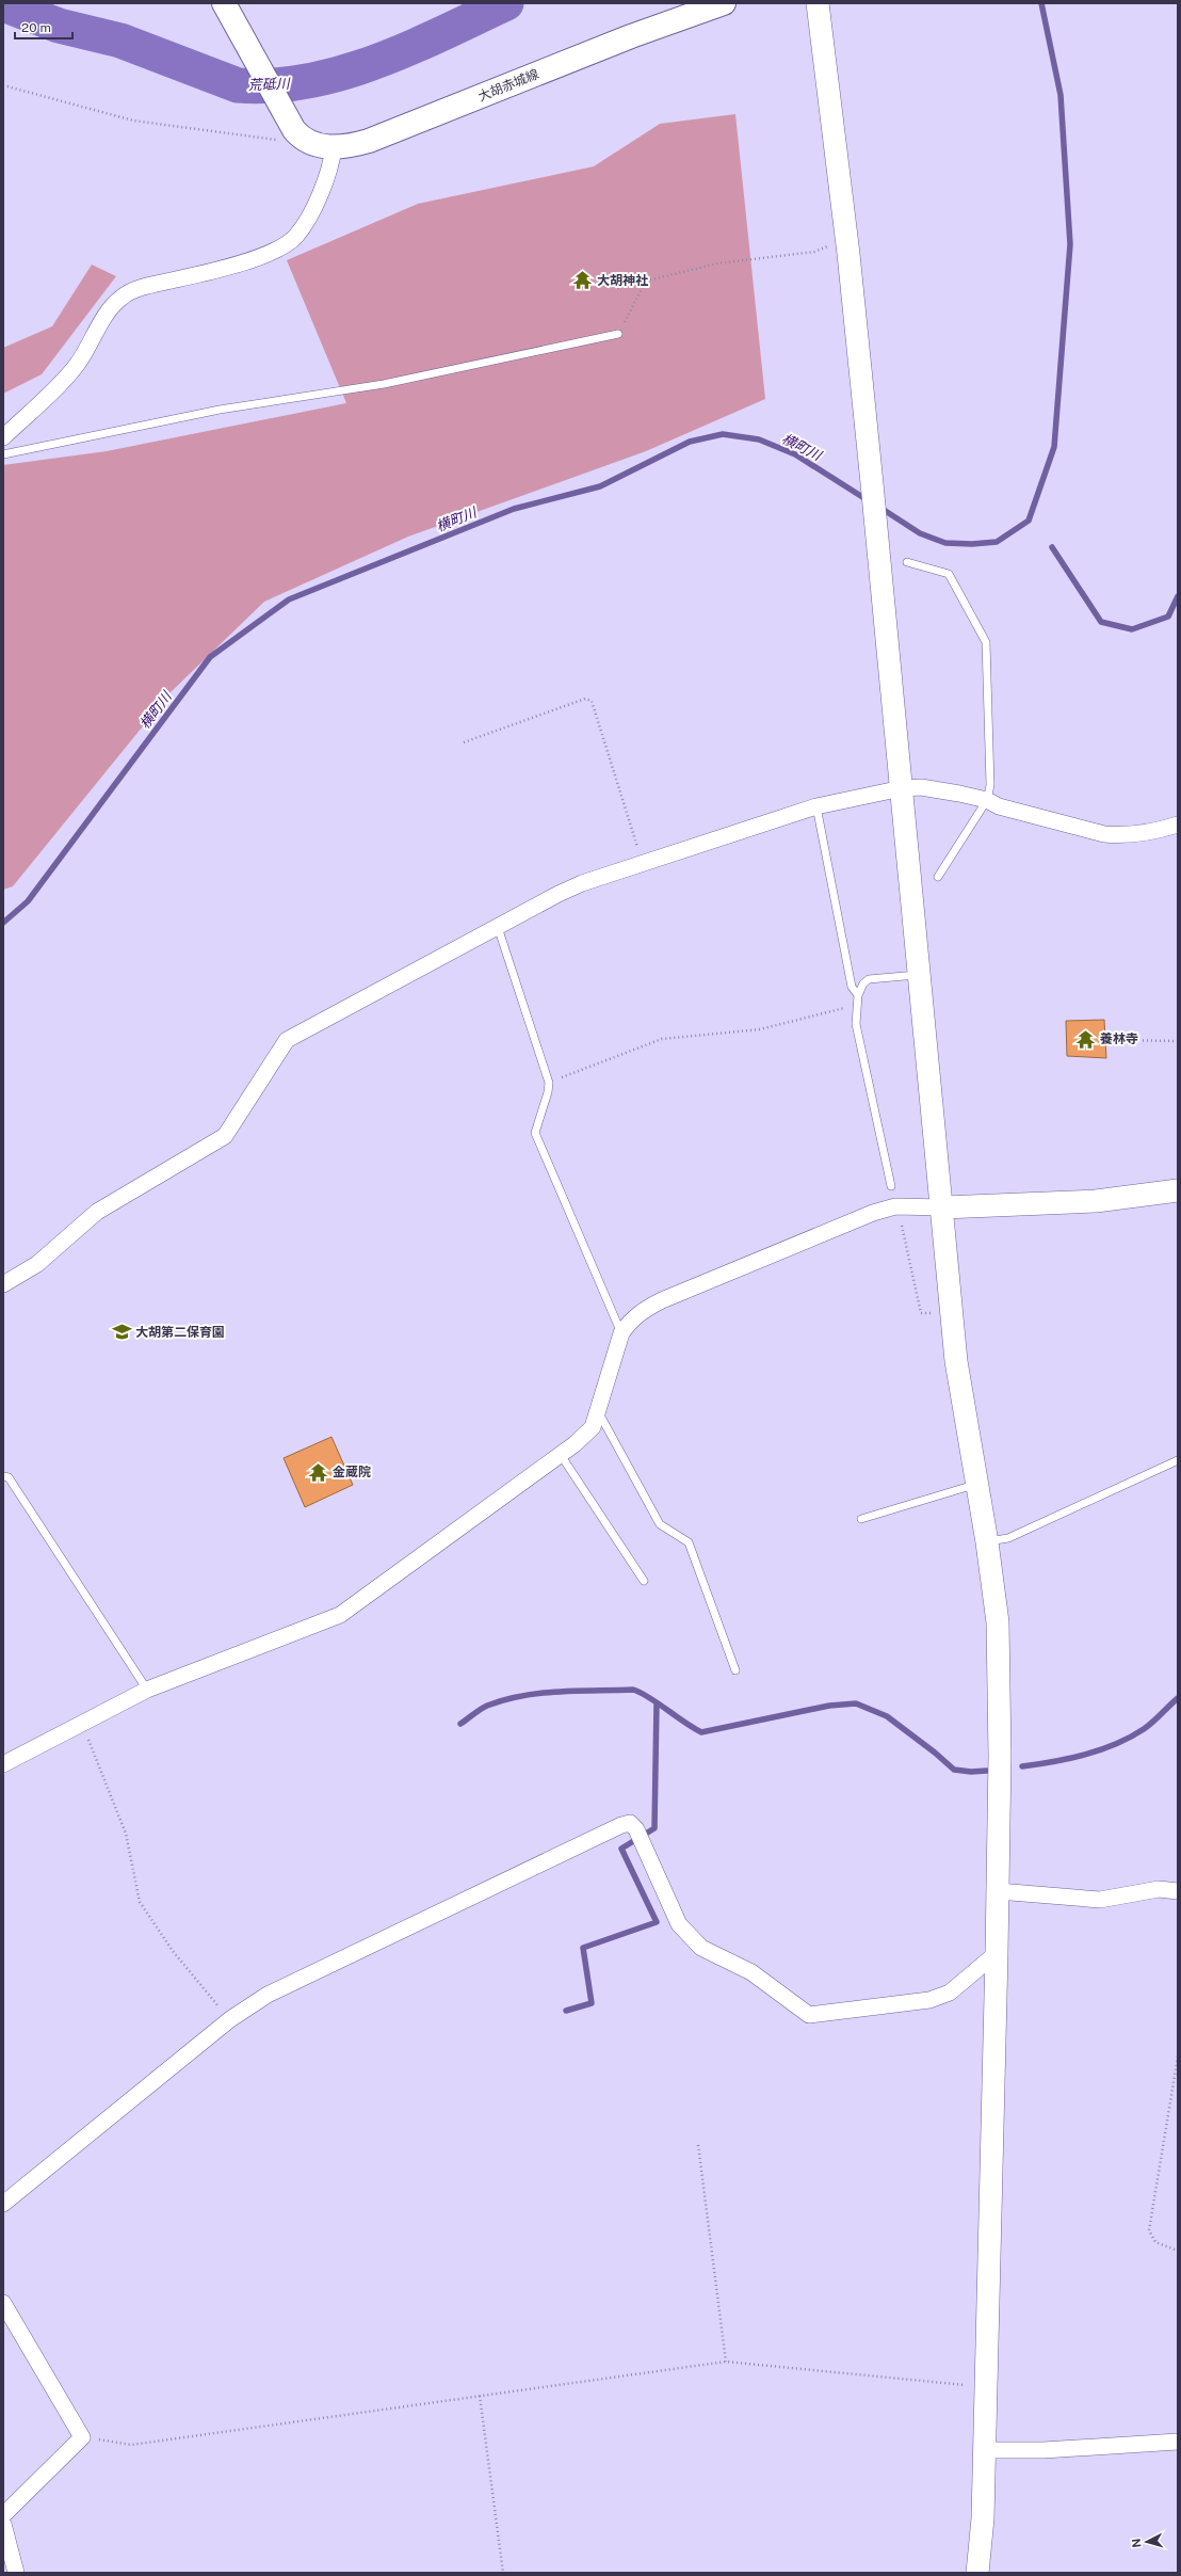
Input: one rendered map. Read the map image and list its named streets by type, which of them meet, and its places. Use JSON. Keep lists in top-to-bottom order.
{
  "streets": {
    "main road": ["大胡赤城線"]
  },
  "water": ["荒砥川", "横町川"],
  "places": {
    "temple": ["大胡神社", "養林寺", "金蔵院"],
    "school or university": ["大胡第二保育園"]
  },
  "scale_bar": "20 m",
  "north": "left"
}
